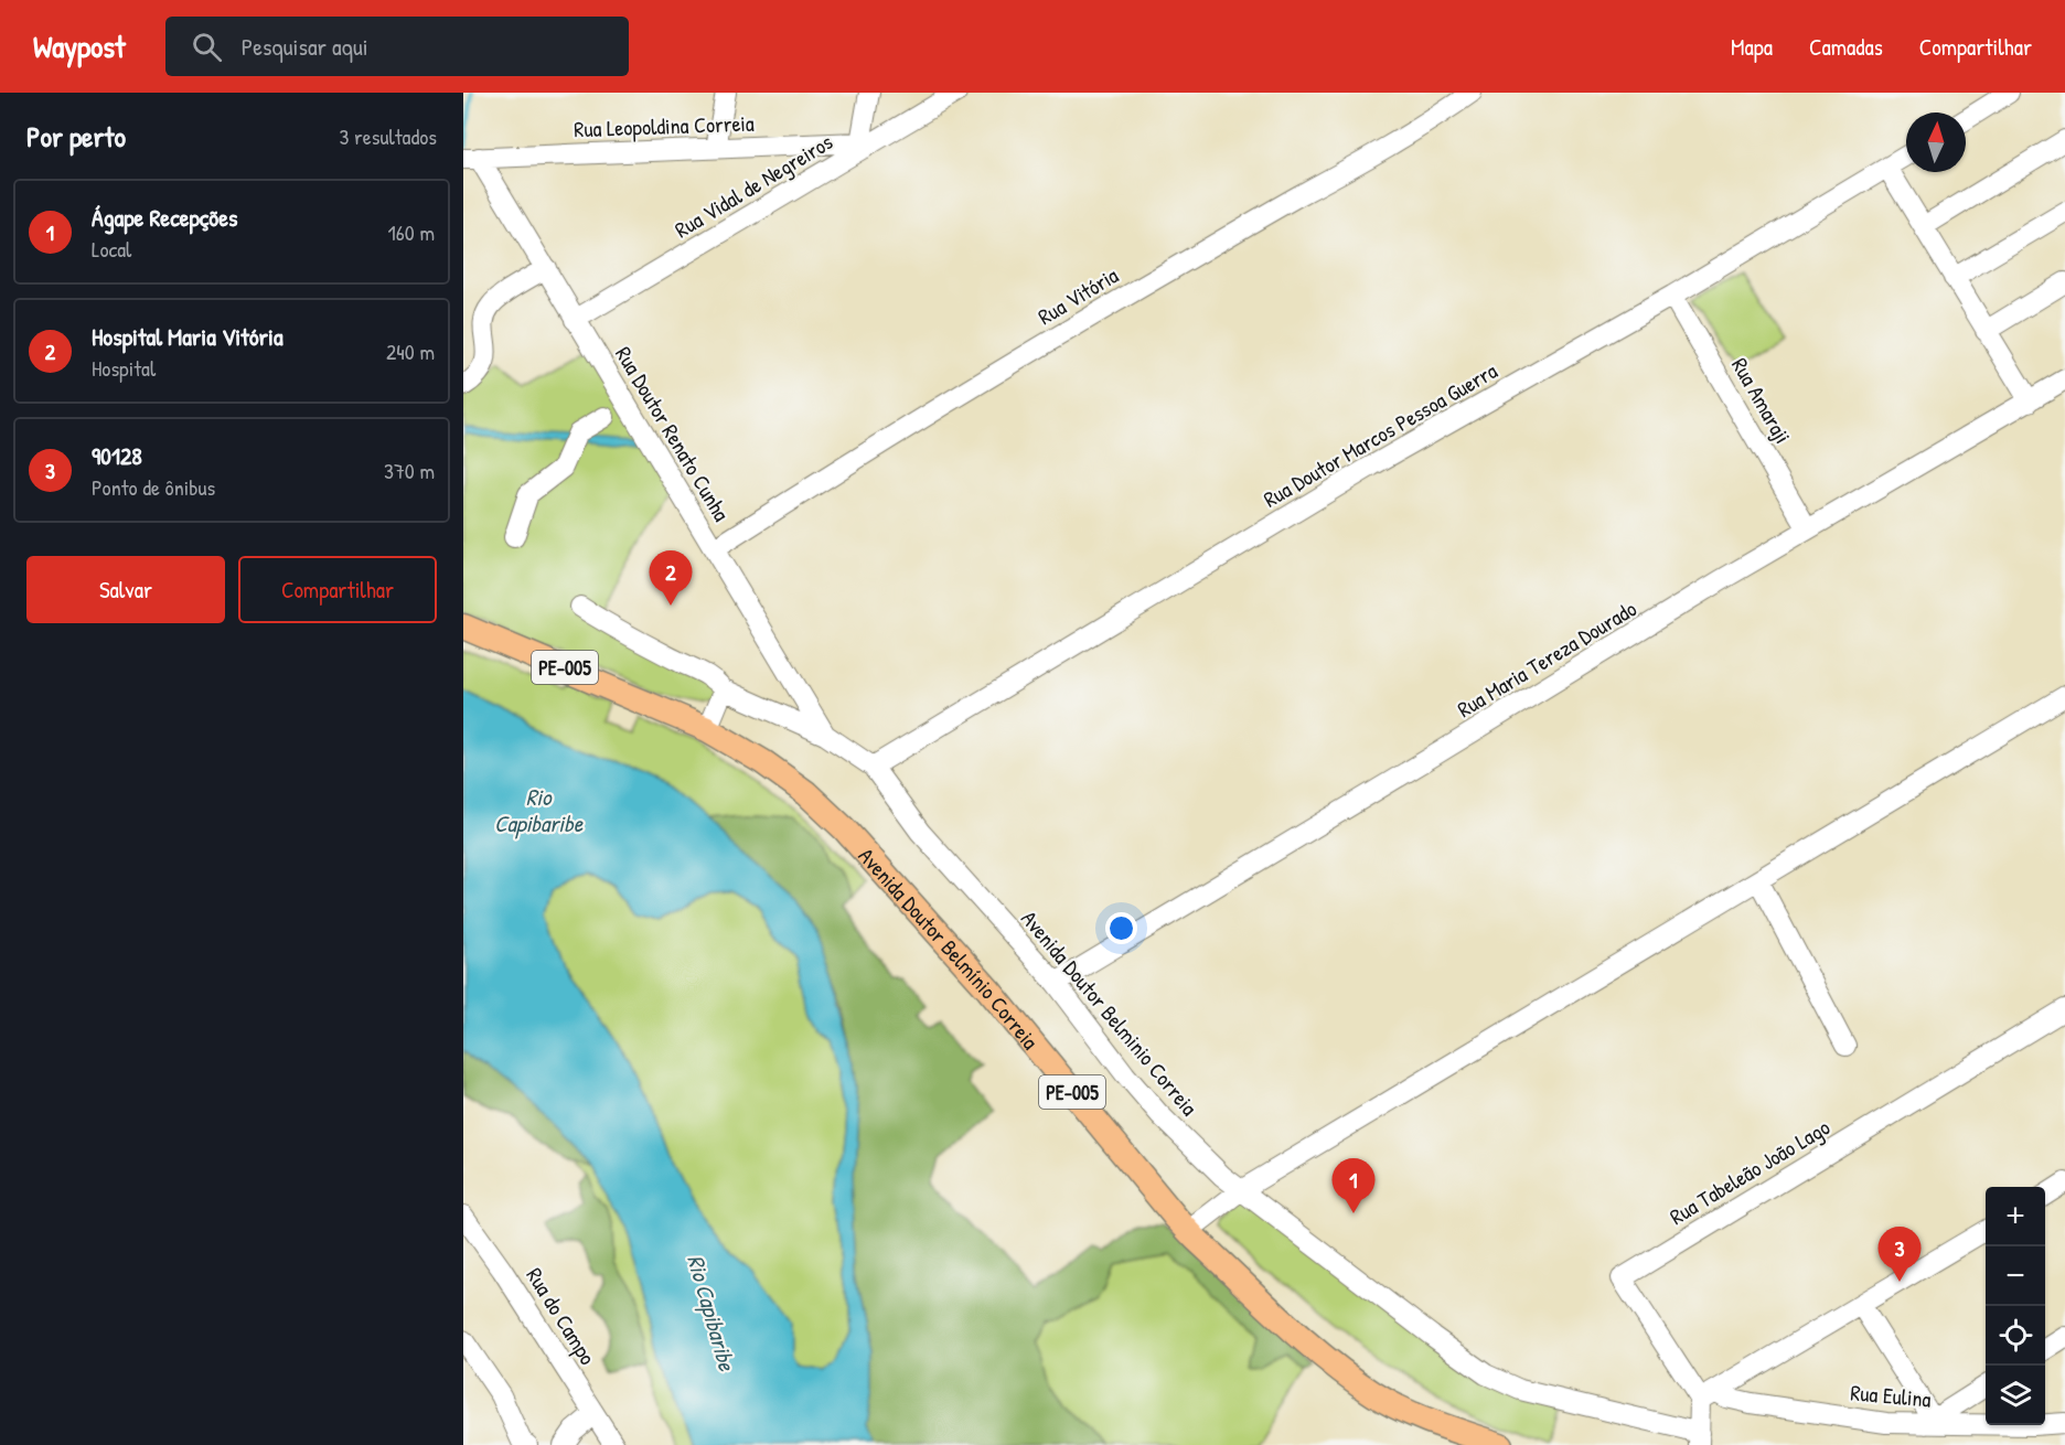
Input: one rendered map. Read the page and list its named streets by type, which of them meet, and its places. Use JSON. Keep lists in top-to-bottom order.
{
  "streets": {
    "main road": ["PE-005", "Avenida Doutor Belmínio Correia"],
    "street": [
      "Rua Leopoldina Correia",
      "Rua Vidal de Negreiros",
      "Rua Vitória",
      "Rua Amaraji",
      "Rua Doutor Renato Cunha",
      "Rua Doutor Marcos Pessoa Guerra",
      "Rua Maria Tereza Dourado",
      "Avenida Doutor Belminio Correia",
      "Rua Tabeleão João Lago",
      "Rua do Campo",
      "Rua Eulina"
    ]
  },
  "crossings": [
    ["Rua Leopoldina Correia", "Rua Vidal de Negreiros"],
    ["Rua Leopoldina Correia", "Rua Doutor Renato Cunha"],
    ["Rua Vidal de Negreiros", "Rua Doutor Renato Cunha"],
    ["Rua Vitória", "Rua Doutor Renato Cunha"],
    ["Rua Amaraji", "Rua Doutor Marcos Pessoa Guerra"],
    ["Rua Amaraji", "Rua Maria Tereza Dourado"],
    ["Rua Doutor Renato Cunha", "Avenida Doutor Belminio Correia"],
    ["Rua Doutor Marcos Pessoa Guerra", "Avenida Doutor Belminio Correia"],
    ["Rua Maria Tereza Dourado", "Avenida Doutor Belminio Correia"],
    ["Rua Tabeleão João Lago", "Rua Eulina"]
  ],
  "water": ["Rio Capibaribe"],
  "north": "top",
  "page": {
    "header": "Waypost",
    "search": "Pesquisar aqui",
    "nav": ["Mapa", "Camadas", "Compartilhar"],
    "heading": ["Por perto", "3 resultados"],
    "list": [
      {
        "mark": "1",
        "name": "Ágape Recepções",
        "note": "Local",
        "value": "160 m"
      },
      {
        "mark": "2",
        "name": "Hospital Maria Vitória",
        "note": "Hospital",
        "value": "240 m"
      },
      {
        "mark": "3",
        "name": "90128",
        "note": "Ponto de ônibus",
        "value": "370 m"
      }
    ],
    "buttons": ["Salvar", "Compartilhar"],
    "pins": ["2", "1", "3"],
    "map_buttons": ["+", "−"]
  }
}
